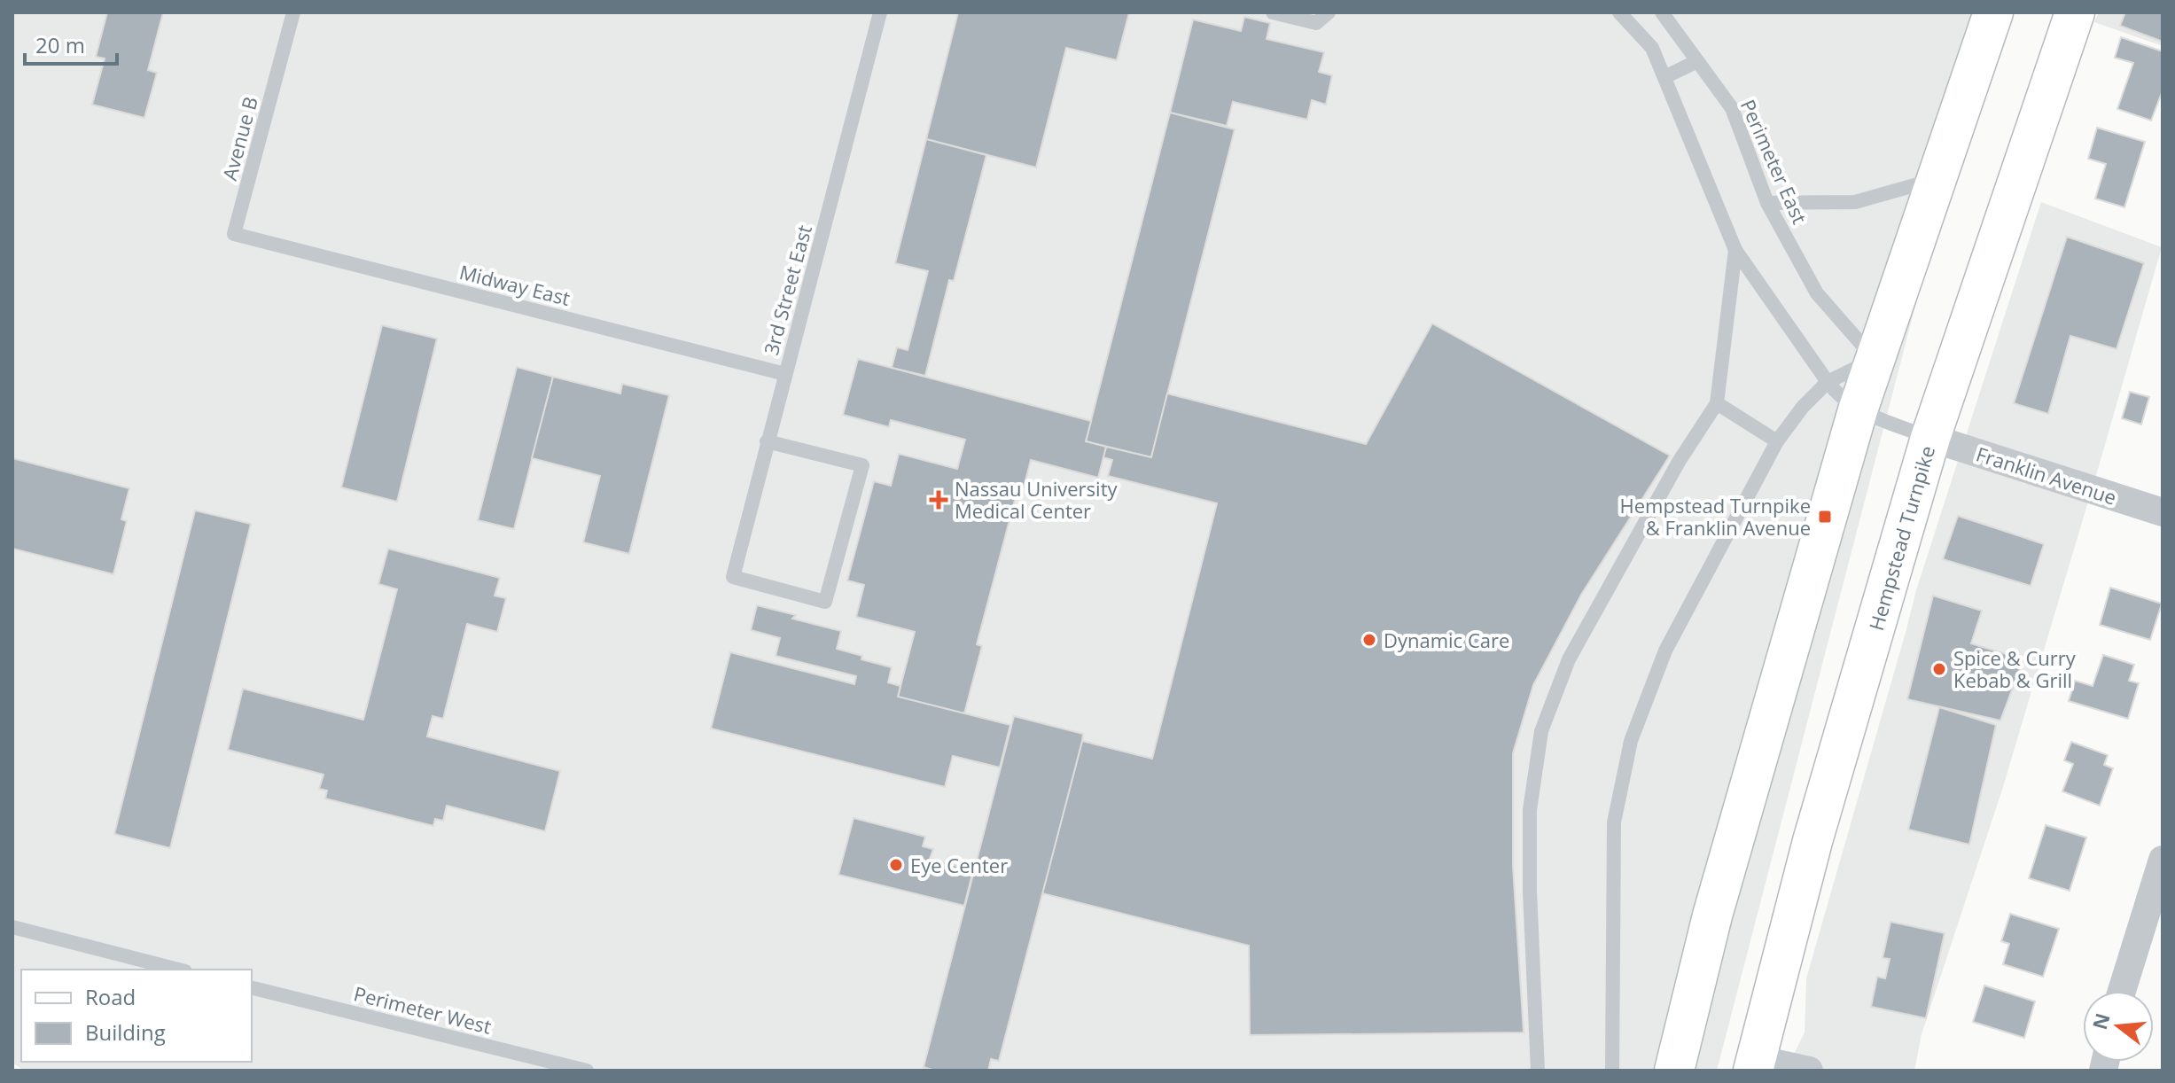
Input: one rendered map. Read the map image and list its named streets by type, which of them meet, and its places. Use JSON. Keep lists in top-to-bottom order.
{
  "streets": {
    "main road": ["Hempstead Turnpike"],
    "street": ["Franklin Avenue"],
    "lane": [
      "Avenue B",
      "Perimeter East",
      "Midway East",
      "3rd Street East",
      "Perimeter West"
    ]
  },
  "crossings": [
    ["Avenue B", "Midway East"],
    ["Midway East", "3rd Street East"],
    ["Franklin Avenue", "Hempstead Turnpike"]
  ],
  "places": {
    "health": ["Nassau University Medical Center"],
    "transit": ["Hempstead Turnpike & Franklin Avenue"],
    "other": ["Dynamic Care", "Spice & Curry Kebab & Grill", "Eye Center"]
  },
  "legend": ["Road", "Building"],
  "scale_bar": "20 m",
  "north": "left"
}
